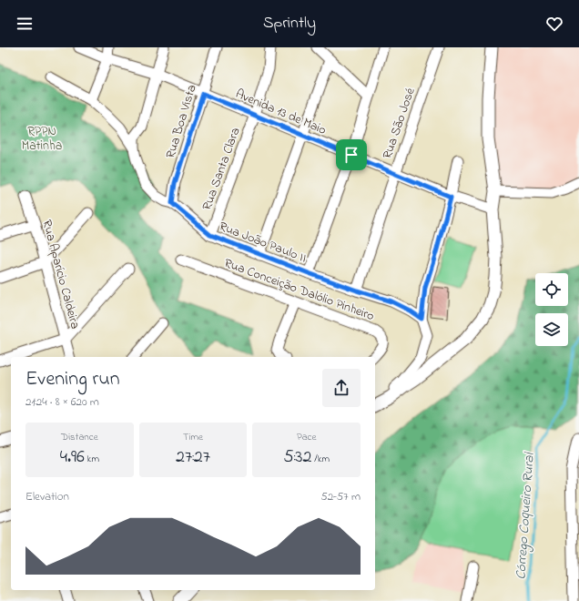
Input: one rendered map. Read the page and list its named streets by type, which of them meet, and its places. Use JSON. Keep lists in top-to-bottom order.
{
  "streets": {
    "street": [
      "Avenida 13 de Maio",
      "Rua Boa Vista",
      "Rua São José",
      "Rua Santa Clara",
      "Rua João Paulo II",
      "Rua Aparício Caldeira",
      "Rua Conceição Dalólio Pinheiro"
    ]
  },
  "crossings": [
    ["Avenida 13 de Maio", "Rua Boa Vista"],
    ["Avenida 13 de Maio", "Rua São José"],
    ["Avenida 13 de Maio", "Rua Santa Clara"],
    ["Rua Boa Vista", "Rua João Paulo II"],
    ["Rua São José", "Rua João Paulo II"],
    ["Rua Santa Clara", "Rua João Paulo II"]
  ],
  "water": ["Córrego Coqueiro Rural"],
  "parks": ["RPPN Matinha"],
  "page": {
    "header": "Sprintly",
    "heading": ["Evening run", "21:24 · 8 × 620 m"],
    "stats": [
      ["Distance", "4.96 km"],
      ["Time", "27:27"],
      ["Pace", "5:32 /km"]
    ],
    "chart": ["Elevation", "52–57 m"]
  }
}
